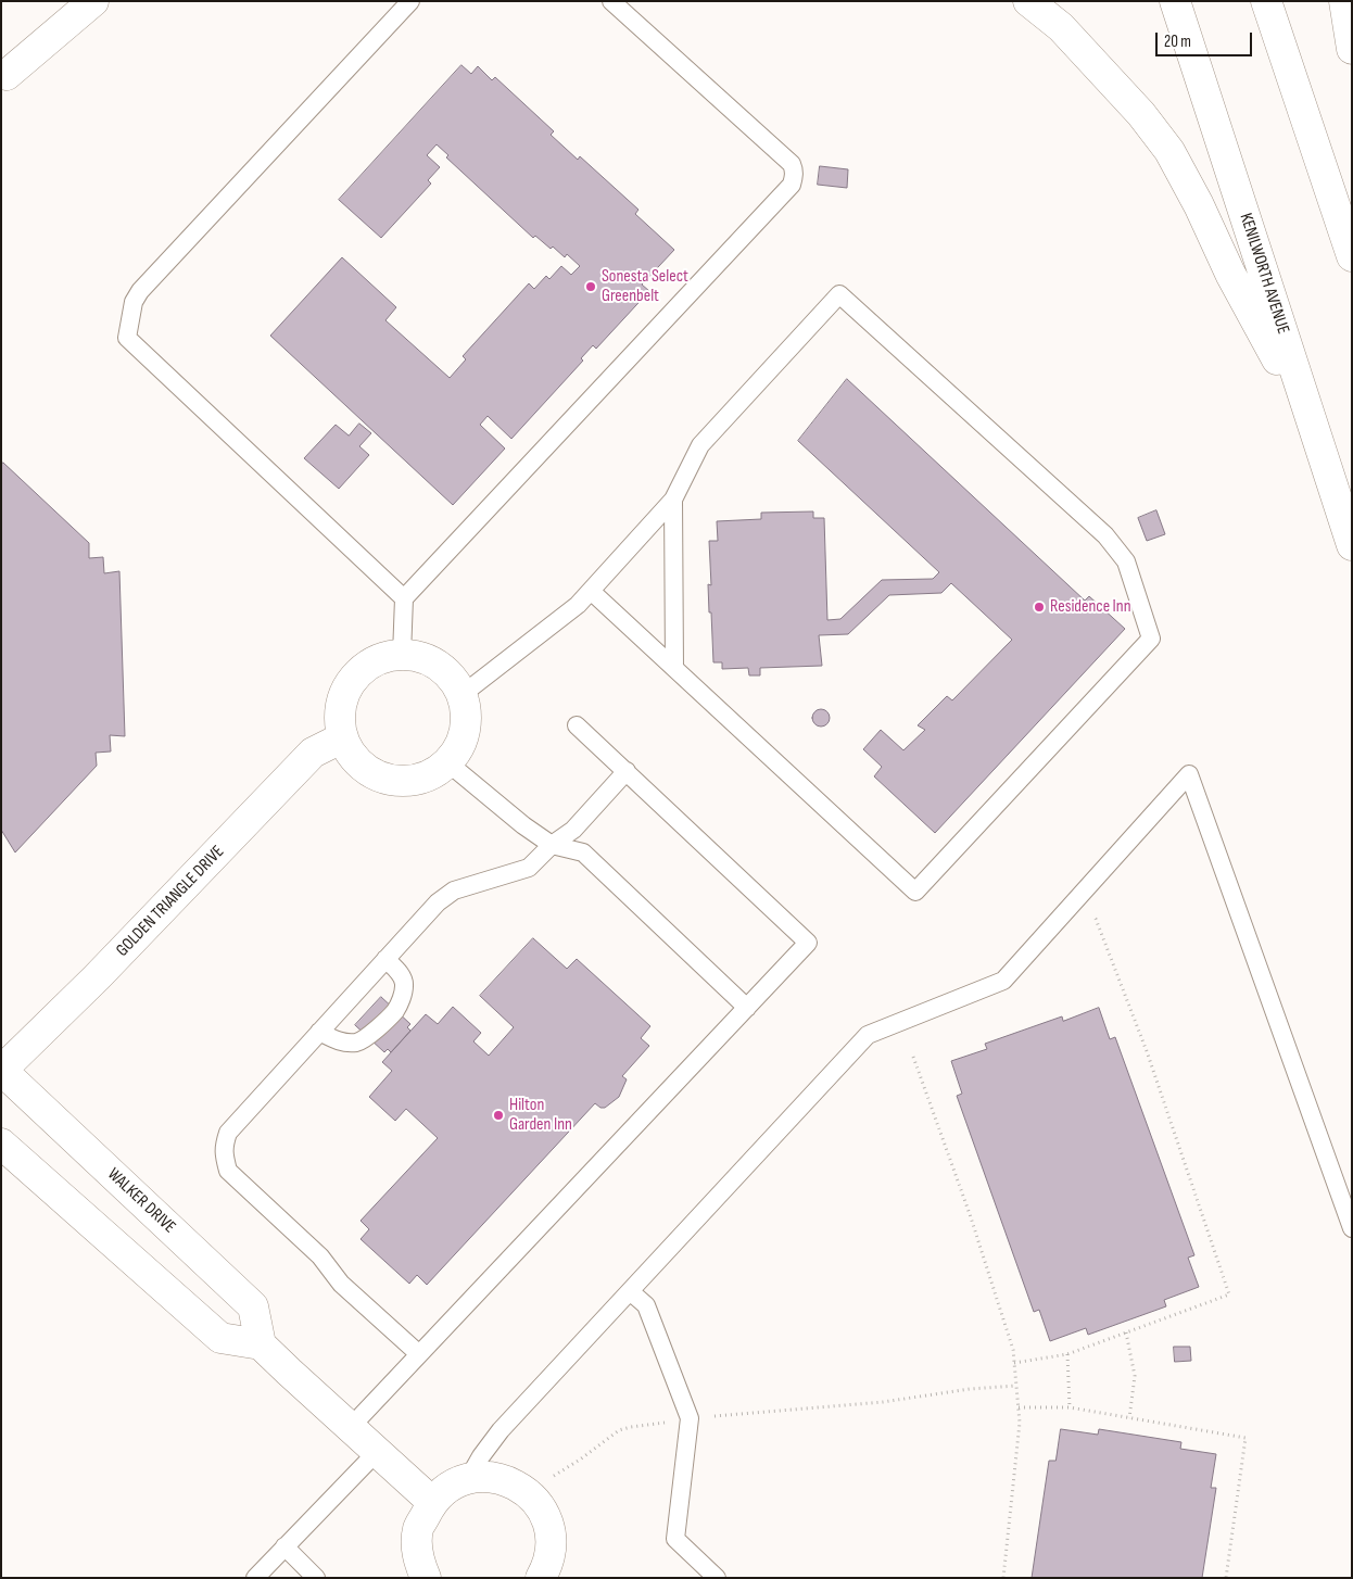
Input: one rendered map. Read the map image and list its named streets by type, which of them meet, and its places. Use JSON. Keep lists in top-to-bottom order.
{
  "streets": {
    "street": ["KENILWORTH AVENUE", "GOLDEN TRIANGLE DRIVE", "WALKER DRIVE"]
  },
  "crossings": [
    ["GOLDEN TRIANGLE DRIVE", "WALKER DRIVE"]
  ],
  "places": ["Sonesta Select Greenbelt", "Residence Inn", "Hilton Garden Inn"],
  "scale_bar": "20 m"
}
